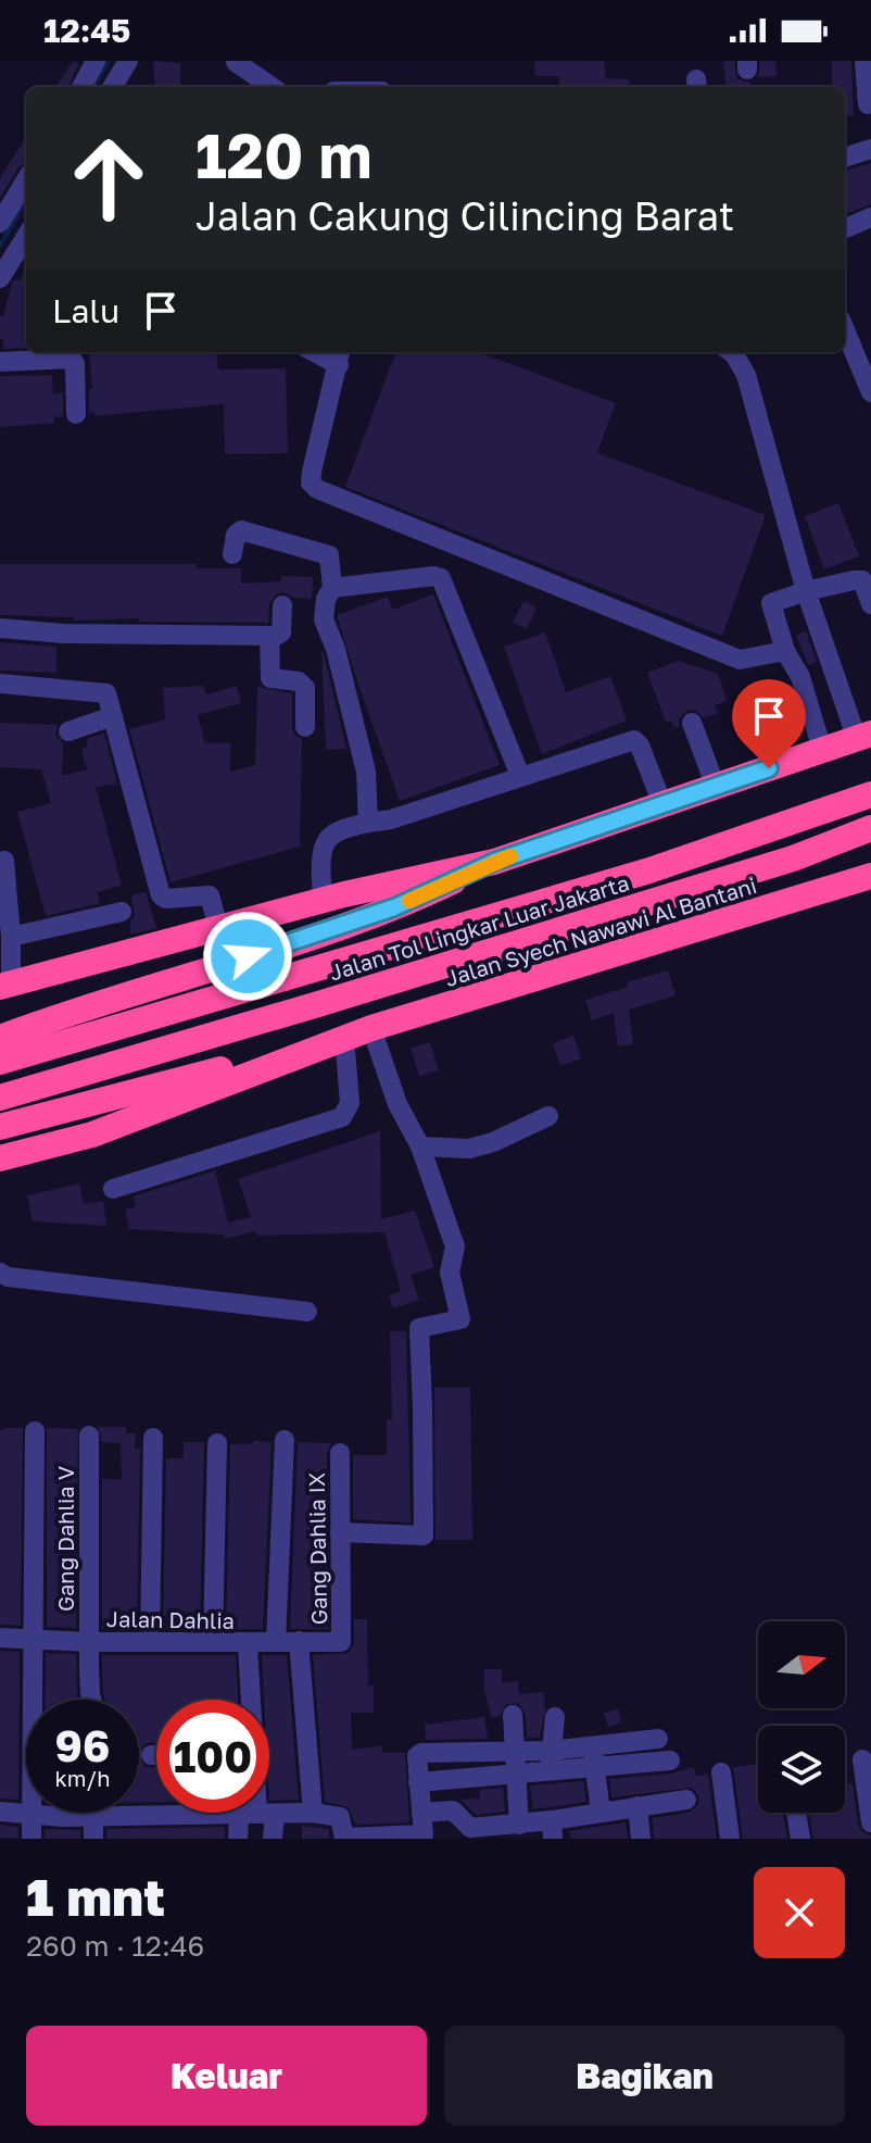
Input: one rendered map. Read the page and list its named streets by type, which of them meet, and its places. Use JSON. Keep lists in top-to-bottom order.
{
  "streets": {
    "highway": ["Jalan Tol Lingkar Luar Jakarta", "Jalan Syech Nawawi Al Bantani"],
    "street": ["Gang Dahlia V", "Gang Dahlia IX", "Jalan Dahlia"]
  },
  "crossings": [
    ["Gang Dahlia V", "Jalan Dahlia"],
    ["Gang Dahlia IX", "Jalan Dahlia"]
  ],
  "north": "right",
  "page": {
    "status": "12:45",
    "turn": ["120 m", "Jalan Cakung Cilincing Barat"],
    "then": "Lalu",
    "speed": "96 km/h",
    "limit": "100",
    "heading": ["1 mnt", "260 m · 12:46"],
    "buttons": ["Keluar", "Bagikan"]
  }
}
